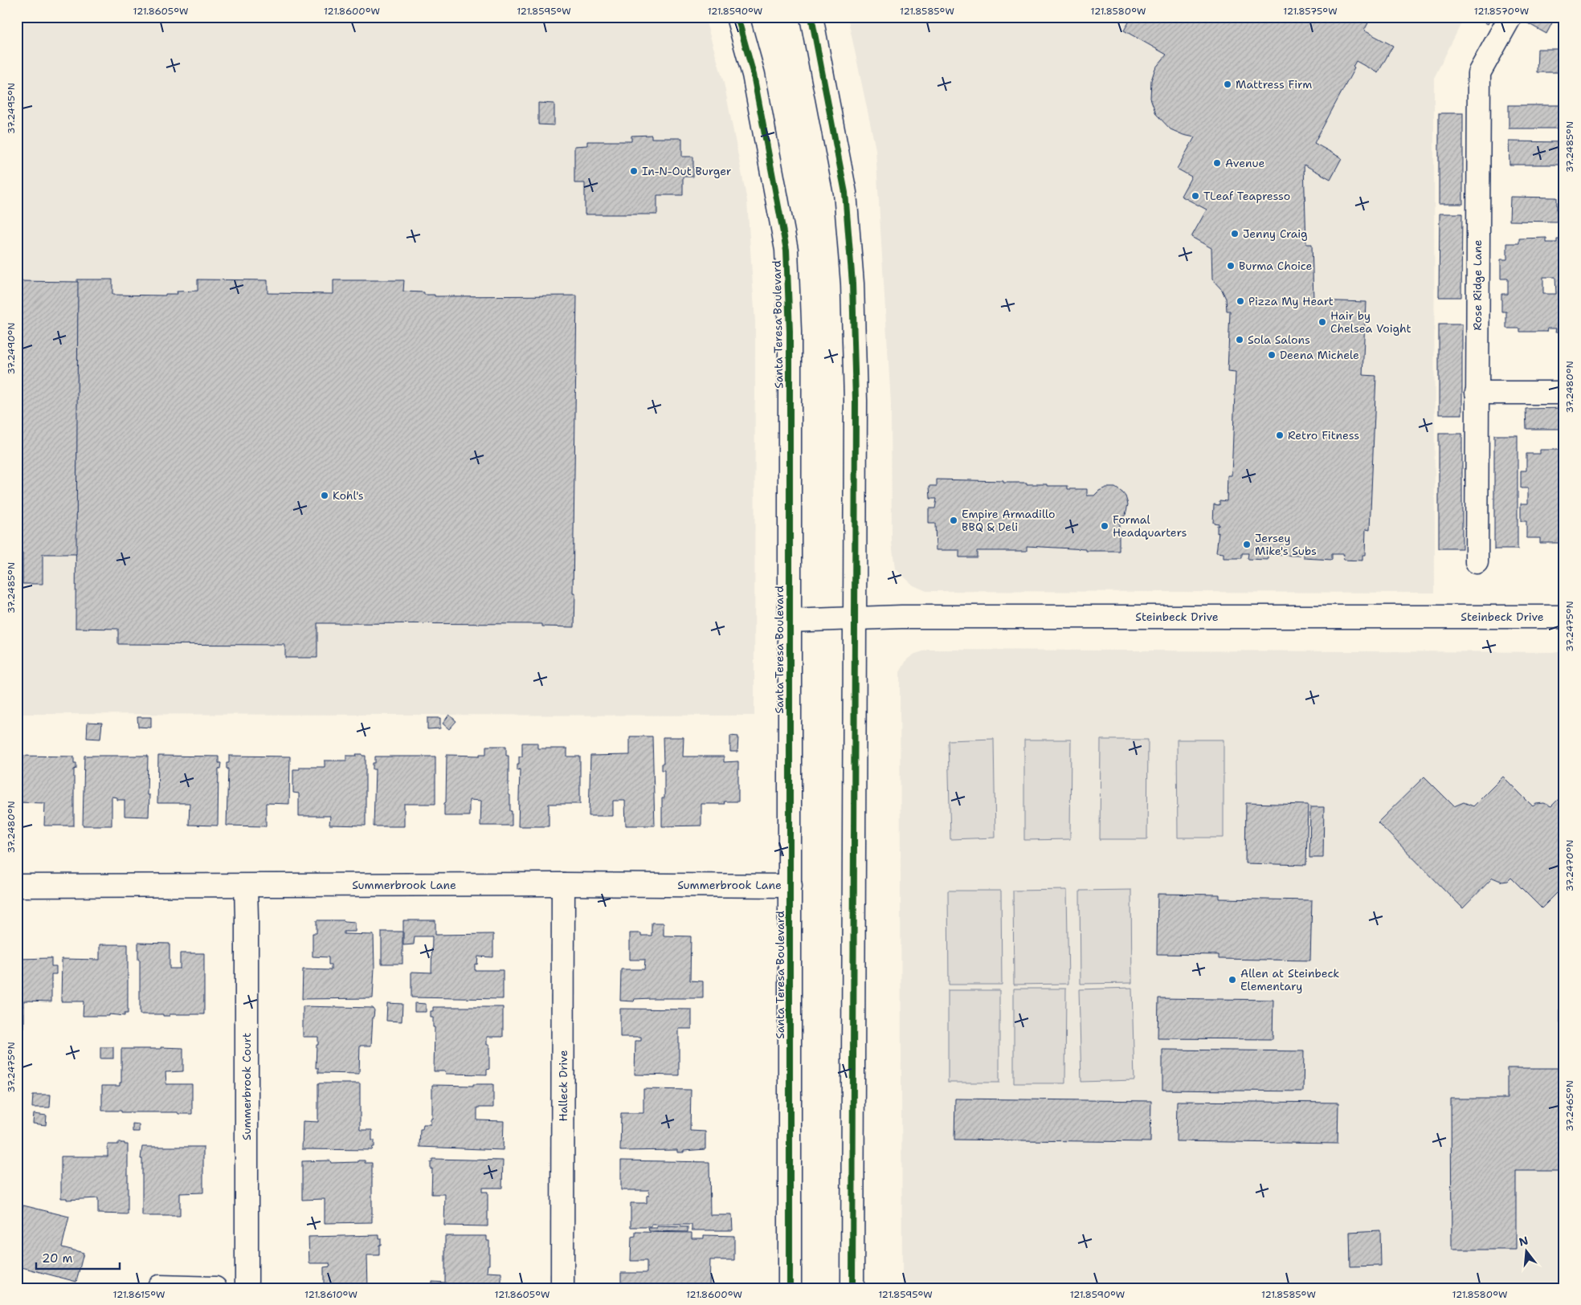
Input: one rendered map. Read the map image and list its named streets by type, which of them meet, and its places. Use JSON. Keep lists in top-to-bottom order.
{
  "streets": {
    "street": [
      "Rose Ridge Lane",
      "Santa Teresa Boulevard",
      "Steinbeck Drive",
      "Summerbrook Lane",
      "Halleck Drive",
      "Summerbrook Court"
    ]
  },
  "crossings": [
    ["Santa Teresa Boulevard", "Steinbeck Drive"],
    ["Santa Teresa Boulevard", "Summerbrook Lane"],
    ["Summerbrook Lane", "Halleck Drive"],
    ["Summerbrook Lane", "Summerbrook Court"]
  ],
  "places": [
    "Mattress Firm",
    "Avenue",
    "In-N-Out Burger",
    "TLeaf Teapresso",
    "Jenny Craig",
    "Burma Choice",
    "Pizza My Heart",
    "Hair by Chelsea Voight",
    "Sola Salons",
    "Deena Michele",
    "Retro Fitness",
    "Kohl's",
    "Empire Armadillo BBQ & Deli",
    "Formal Headquarters",
    "Jersey Mike's Subs",
    "Allen at Steinbeck Elementary"
  ],
  "scale_bar": "20 m",
  "north": "top",
  "coordinates": [
    "121.8605°W",
    "121.8600°W",
    "121.8595°W",
    "121.8590°W",
    "121.8585°W",
    "121.8580°W",
    "121.8575°W",
    "121.8570°W",
    "37.2495°N",
    "37.2485°N",
    "37.2490°N",
    "37.2480°N",
    "37.2475°N",
    "37.2470°N",
    "37.2465°N",
    "121.8615°W",
    "121.8610°W"
  ]
}
